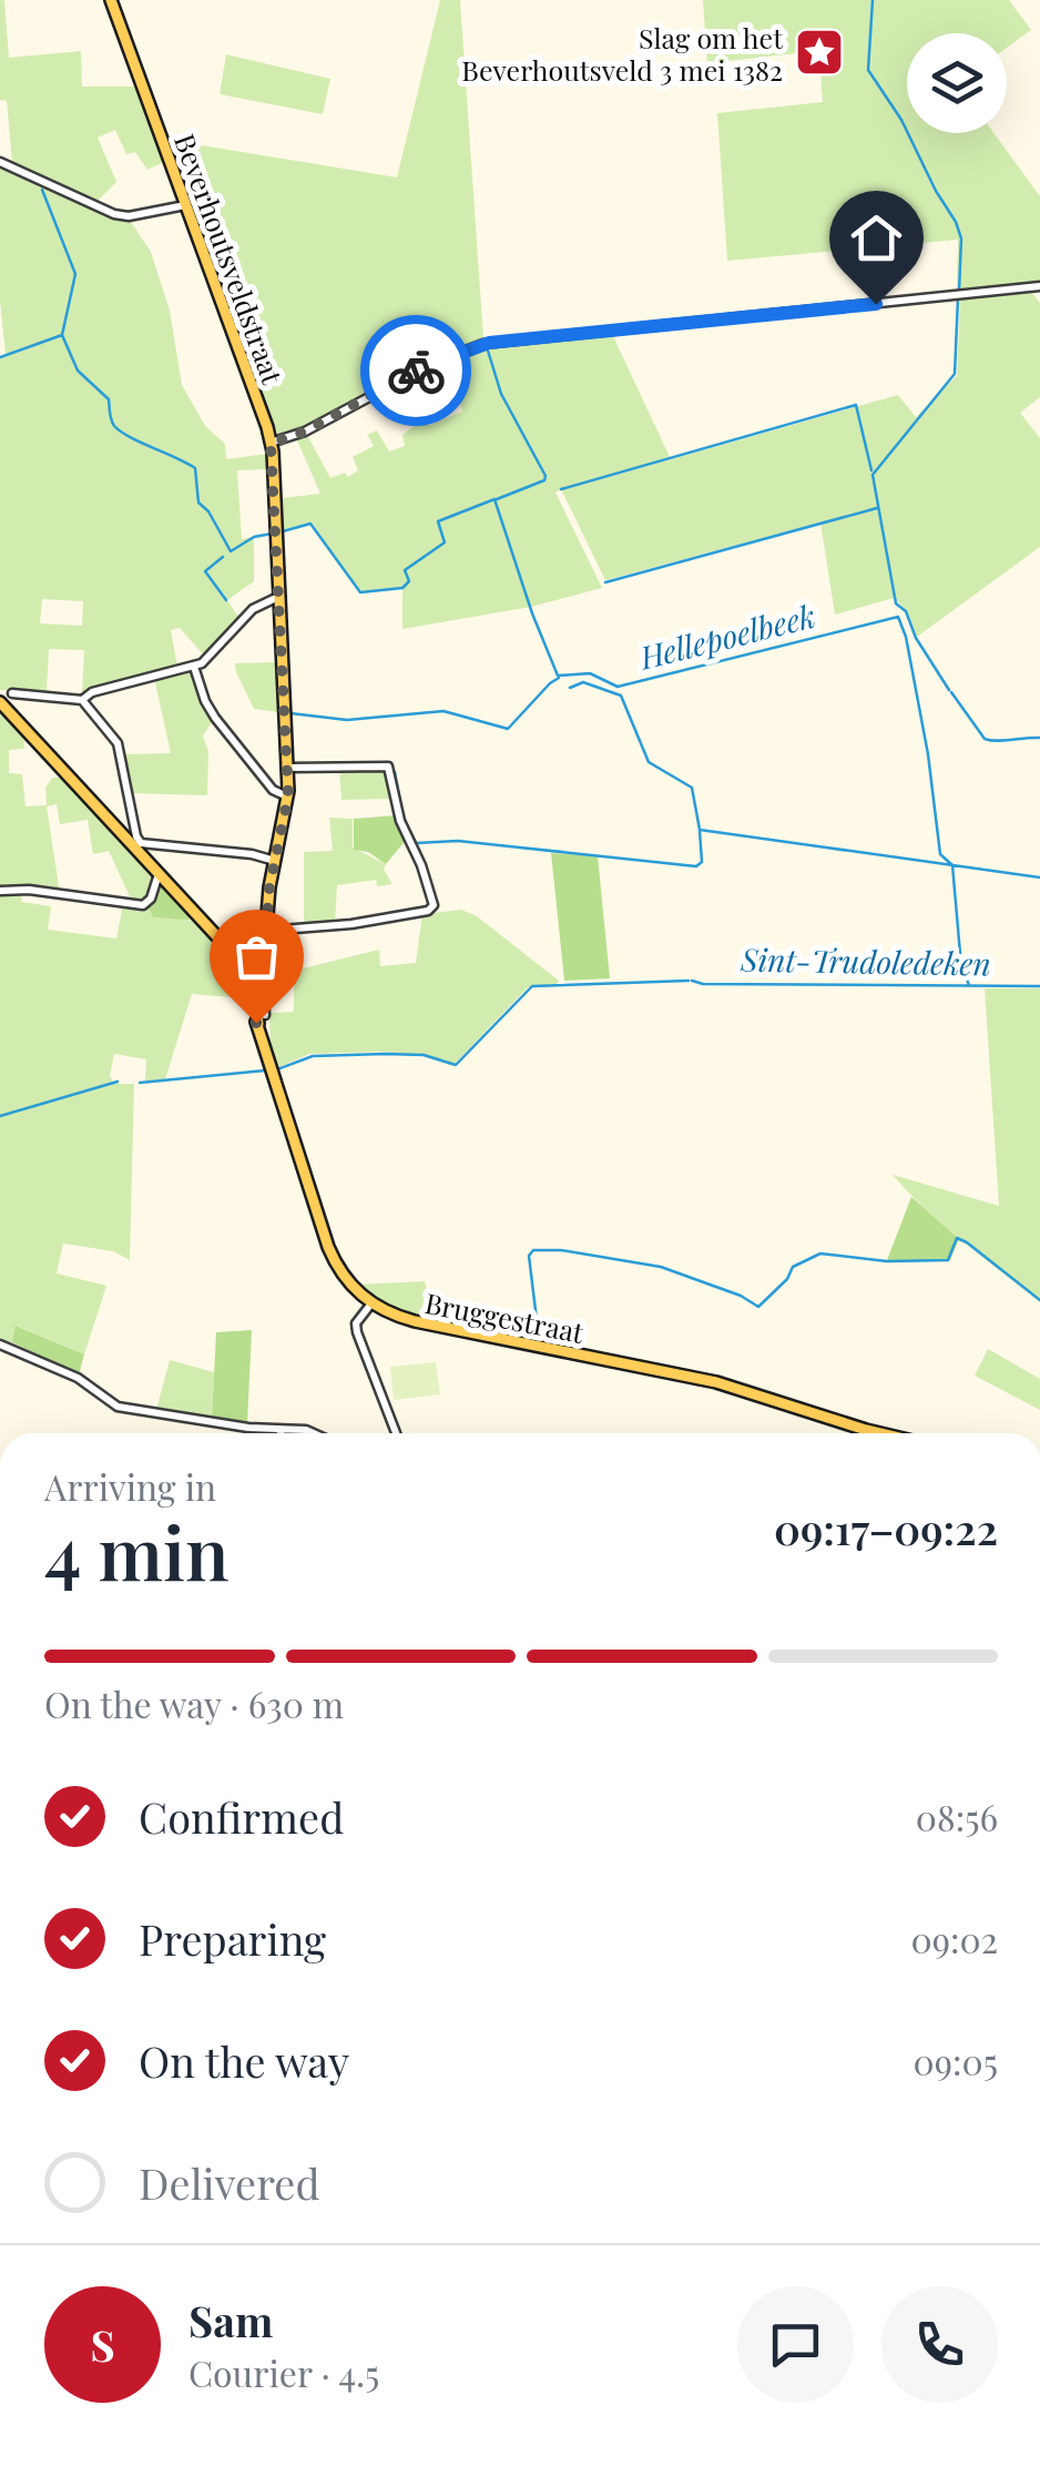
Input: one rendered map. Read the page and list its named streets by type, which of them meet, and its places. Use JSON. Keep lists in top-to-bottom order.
{
  "streets": {
    "main road": ["Beverhoutsveldstraat", "Bruggestraat"]
  },
  "crossings": [
    ["Beverhoutsveldstraat", "Bruggestraat"]
  ],
  "water": ["Hellepoelbeek", "Sint-Trudoledeken"],
  "places": {
    "place": ["Slag om het Beverhoutsveld 3 mei 1382"]
  },
  "page": {
    "heading": ["4 min", "Arriving in", "09:17–09:22"],
    "panel": ["Sam", "Courier · 4.5"],
    "bar": "On the way · 630 m",
    "list": [
      ["Confirmed", "08:56"],
      ["Preparing", "09:02"],
      ["On the way", "09:05"],
      "Delivered"
    ],
    "round": "S"
  }
}
